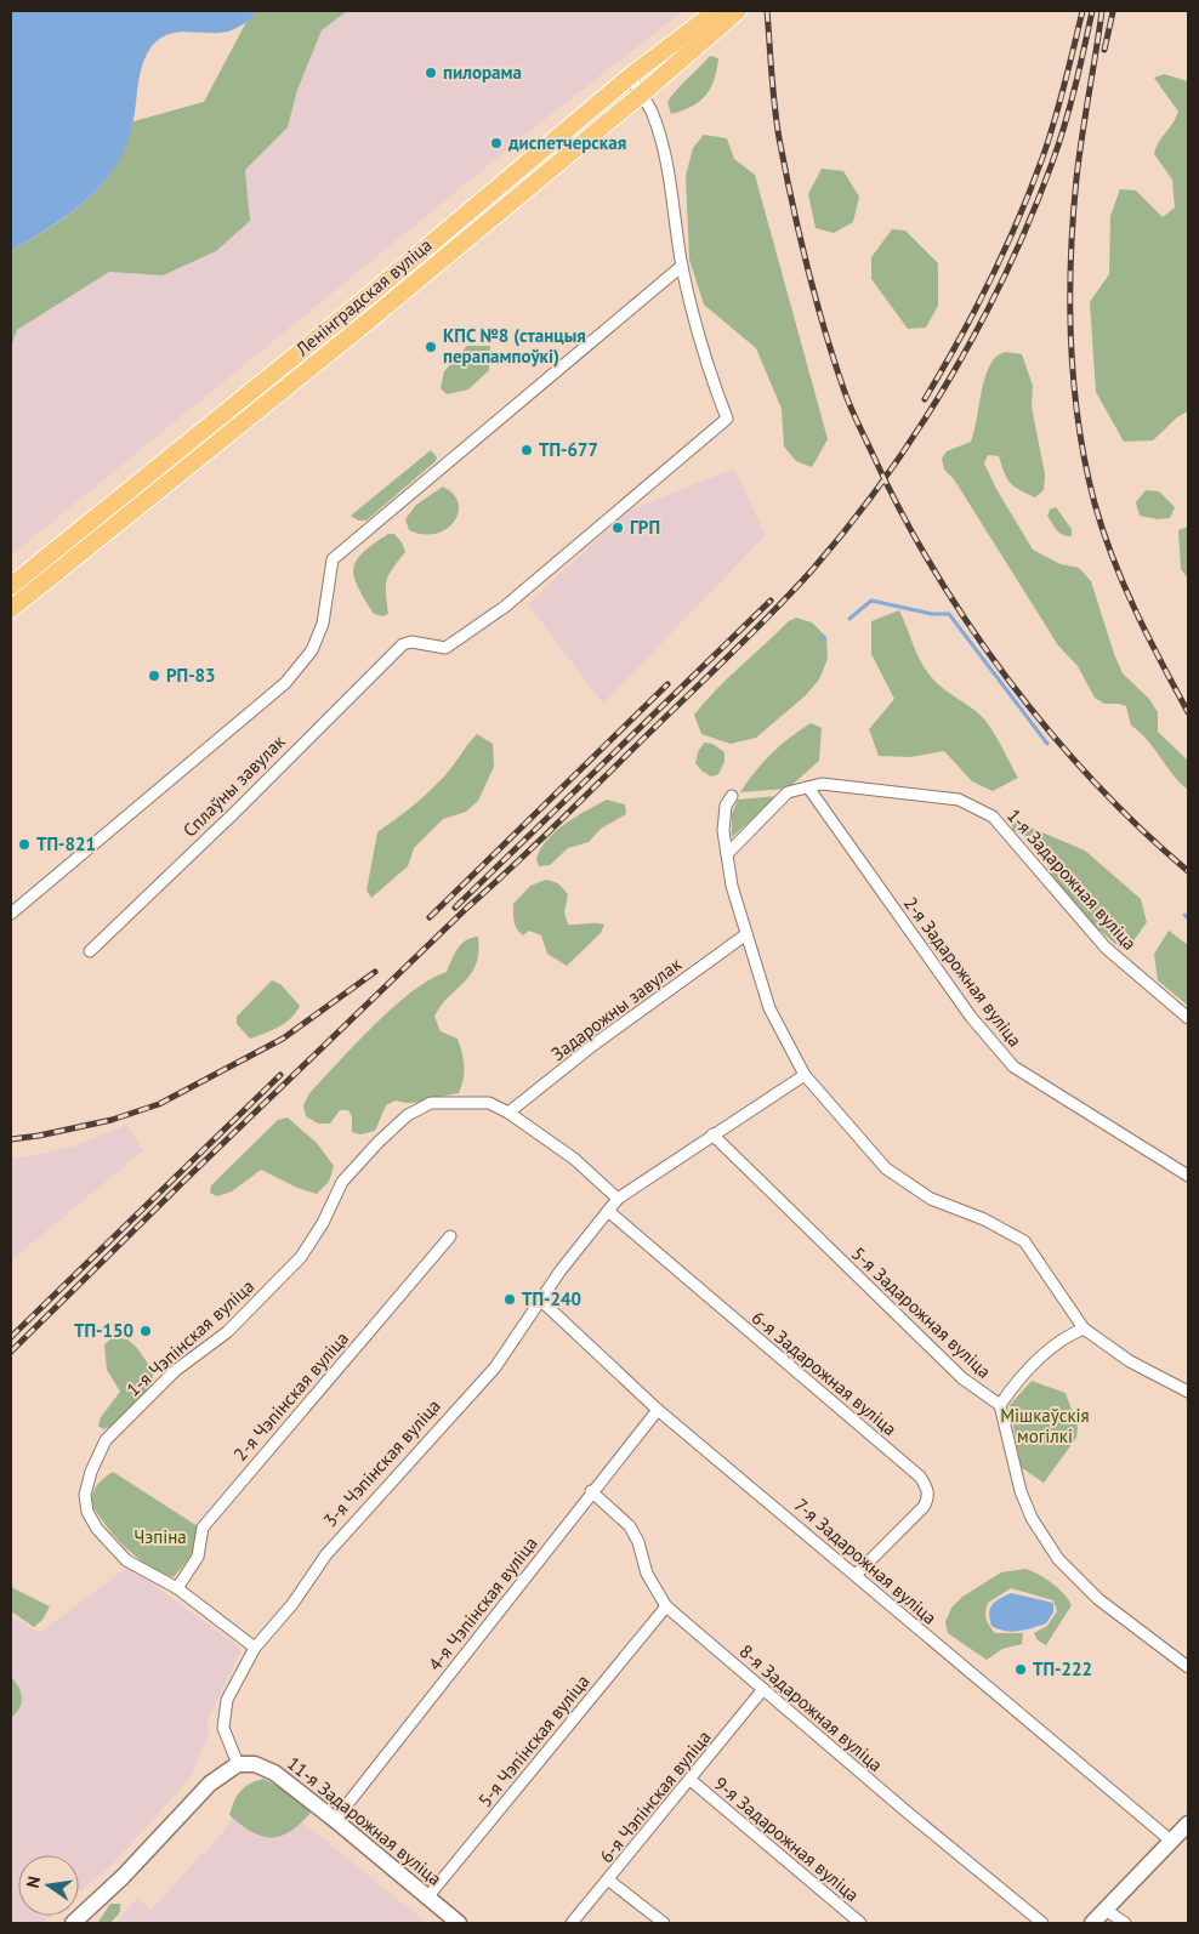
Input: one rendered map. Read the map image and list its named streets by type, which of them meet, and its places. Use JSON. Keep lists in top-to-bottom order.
{
  "streets": {
    "main road": ["Ленінградская вуліца", "11-я Задарожная вуліца"],
    "street": [
      "Сплаўны завулак",
      "1-я Задарожная вуліца",
      "2-я Задарожная вуліца",
      "Задарожны завулак",
      "5-я Задарожная вуліца",
      "1-я Чэпінская вуліца",
      "6-я Задарожная вуліца",
      "2-я Чэпінская вуліца",
      "3-я Чэпінская вуліца",
      "7-я Задарожная вуліца",
      "4-я Чэпінская вуліца",
      "8-я Задарожная вуліца",
      "5-я Чэпінская вуліца",
      "6-я Чэпінская вуліца",
      "9-я Задарожная вуліца"
    ]
  },
  "crossings": [
    ["1-я Задарожная вуліца", "2-я Задарожная вуліца"],
    ["Задарожны завулак", "1-я Чэпінская вуліца"],
    ["5-я Задарожная вуліца", "3-я Чэпінская вуліца"],
    ["1-я Чэпінская вуліца", "2-я Чэпінская вуліца"],
    ["6-я Задарожная вуліца", "3-я Чэпінская вуліца"],
    ["6-я Задарожная вуліца", "7-я Задарожная вуліца"],
    ["3-я Чэпінская вуліца", "7-я Задарожная вуліца"],
    ["3-я Чэпінская вуліца", "11-я Задарожная вуліца"],
    ["7-я Задарожная вуліца", "4-я Чэпінская вуліца"],
    ["4-я Чэпінская вуліца", "8-я Задарожная вуліца"],
    ["4-я Чэпінская вуліца", "11-я Задарожная вуліца"],
    ["8-я Задарожная вуліца", "5-я Чэпінская вуліца"],
    ["8-я Задарожная вуліца", "6-я Чэпінская вуліца"],
    ["5-я Чэпінская вуліца", "11-я Задарожная вуліца"],
    ["6-я Чэпінская вуліца", "9-я Задарожная вуліца"]
  ],
  "parks": ["Мішкаўскія могілкі", "Чэпіна"],
  "places": [
    "пилорама",
    "диспетчерская",
    "КПС №8 (станцыя перапампоўкі)",
    "ТП-677",
    "ГРП",
    "РП-83",
    "ТП-821",
    "ТП-240",
    "ТП-150",
    "ТП-222"
  ],
  "north": "left"
}
